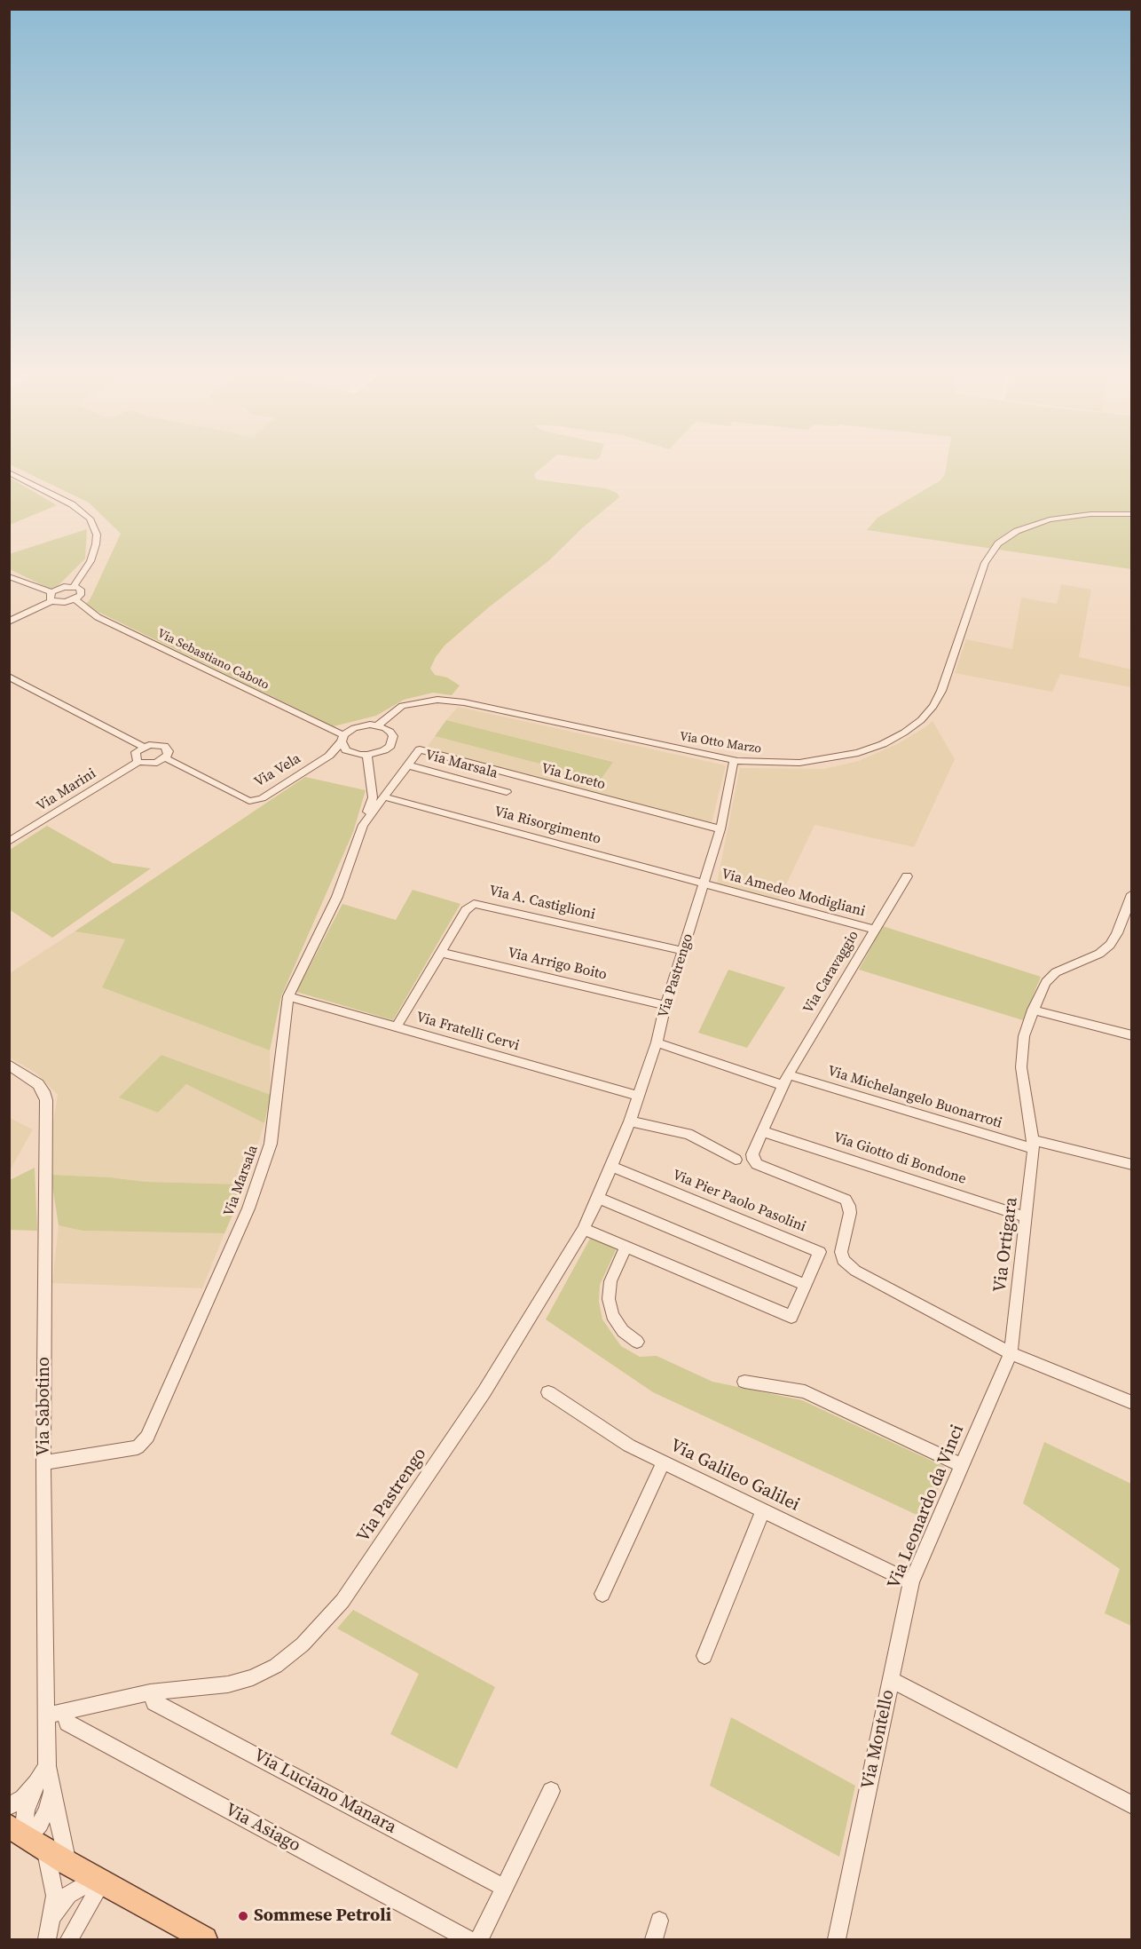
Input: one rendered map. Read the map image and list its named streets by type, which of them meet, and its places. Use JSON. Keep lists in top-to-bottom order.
{
  "streets": {
    "street": [
      "Via Sebastiano Caboto",
      "Via Otto Marzo",
      "Via Marsala",
      "Via Vela",
      "Via Loreto",
      "Via Marini",
      "Via Risorgimento",
      "Via Amedeo Modigliani",
      "Via A. Castiglioni",
      "Via Arrigo Boito",
      "Via Caravaggio",
      "Via Pastrengo",
      "Via Fratelli Cervi",
      "Via Michelangelo Buonarroti",
      "Via Giotto di Bondone",
      "Via Pier Paolo Pasolini",
      "Via Ortigara",
      "Via Sabotino",
      "Via Galileo Galilei",
      "Via Leonardo da Vinci",
      "Via Montello",
      "Via Luciano Manara",
      "Via Asiago"
    ]
  },
  "crossings": [
    ["Via Sebastiano Caboto", "Via Otto Marzo"],
    ["Via Sebastiano Caboto", "Via Marsala"],
    ["Via Sebastiano Caboto", "Via Vela"],
    ["Via Otto Marzo", "Via Marsala"],
    ["Via Otto Marzo", "Via Vela"],
    ["Via Otto Marzo", "Via Pastrengo"],
    ["Via Marsala", "Via Vela"],
    ["Via Marsala", "Via Loreto"],
    ["Via Marsala", "Via Risorgimento"],
    ["Via Marsala", "Via Fratelli Cervi"],
    ["Via Marsala", "Via Sabotino"],
    ["Via Loreto", "Via Pastrengo"],
    ["Via Risorgimento", "Via Amedeo Modigliani"],
    ["Via Risorgimento", "Via Pastrengo"],
    ["Via Amedeo Modigliani", "Via Caravaggio"],
    ["Via Amedeo Modigliani", "Via Pastrengo"],
    ["Via A. Castiglioni", "Via Arrigo Boito"],
    ["Via A. Castiglioni", "Via Pastrengo"],
    ["Via A. Castiglioni", "Via Fratelli Cervi"],
    ["Via Arrigo Boito", "Via Pastrengo"],
    ["Via Caravaggio", "Via Michelangelo Buonarroti"],
    ["Via Caravaggio", "Via Giotto di Bondone"],
    ["Via Caravaggio", "Via Ortigara"],
    ["Via Caravaggio", "Via Leonardo da Vinci"],
    ["Via Pastrengo", "Via Fratelli Cervi"],
    ["Via Pastrengo", "Via Michelangelo Buonarroti"],
    ["Via Pastrengo", "Via Pier Paolo Pasolini"],
    ["Via Pastrengo", "Via Sabotino"],
    ["Via Pastrengo", "Via Luciano Manara"],
    ["Via Pastrengo", "Via Asiago"],
    ["Via Michelangelo Buonarroti", "Via Ortigara"],
    ["Via Giotto di Bondone", "Via Ortigara"],
    ["Via Ortigara", "Via Leonardo da Vinci"],
    ["Via Sabotino", "Via Asiago"],
    ["Via Galileo Galilei", "Via Leonardo da Vinci"],
    ["Via Leonardo da Vinci", "Via Montello"]
  ],
  "places": ["Sommese Petroli"]
}
